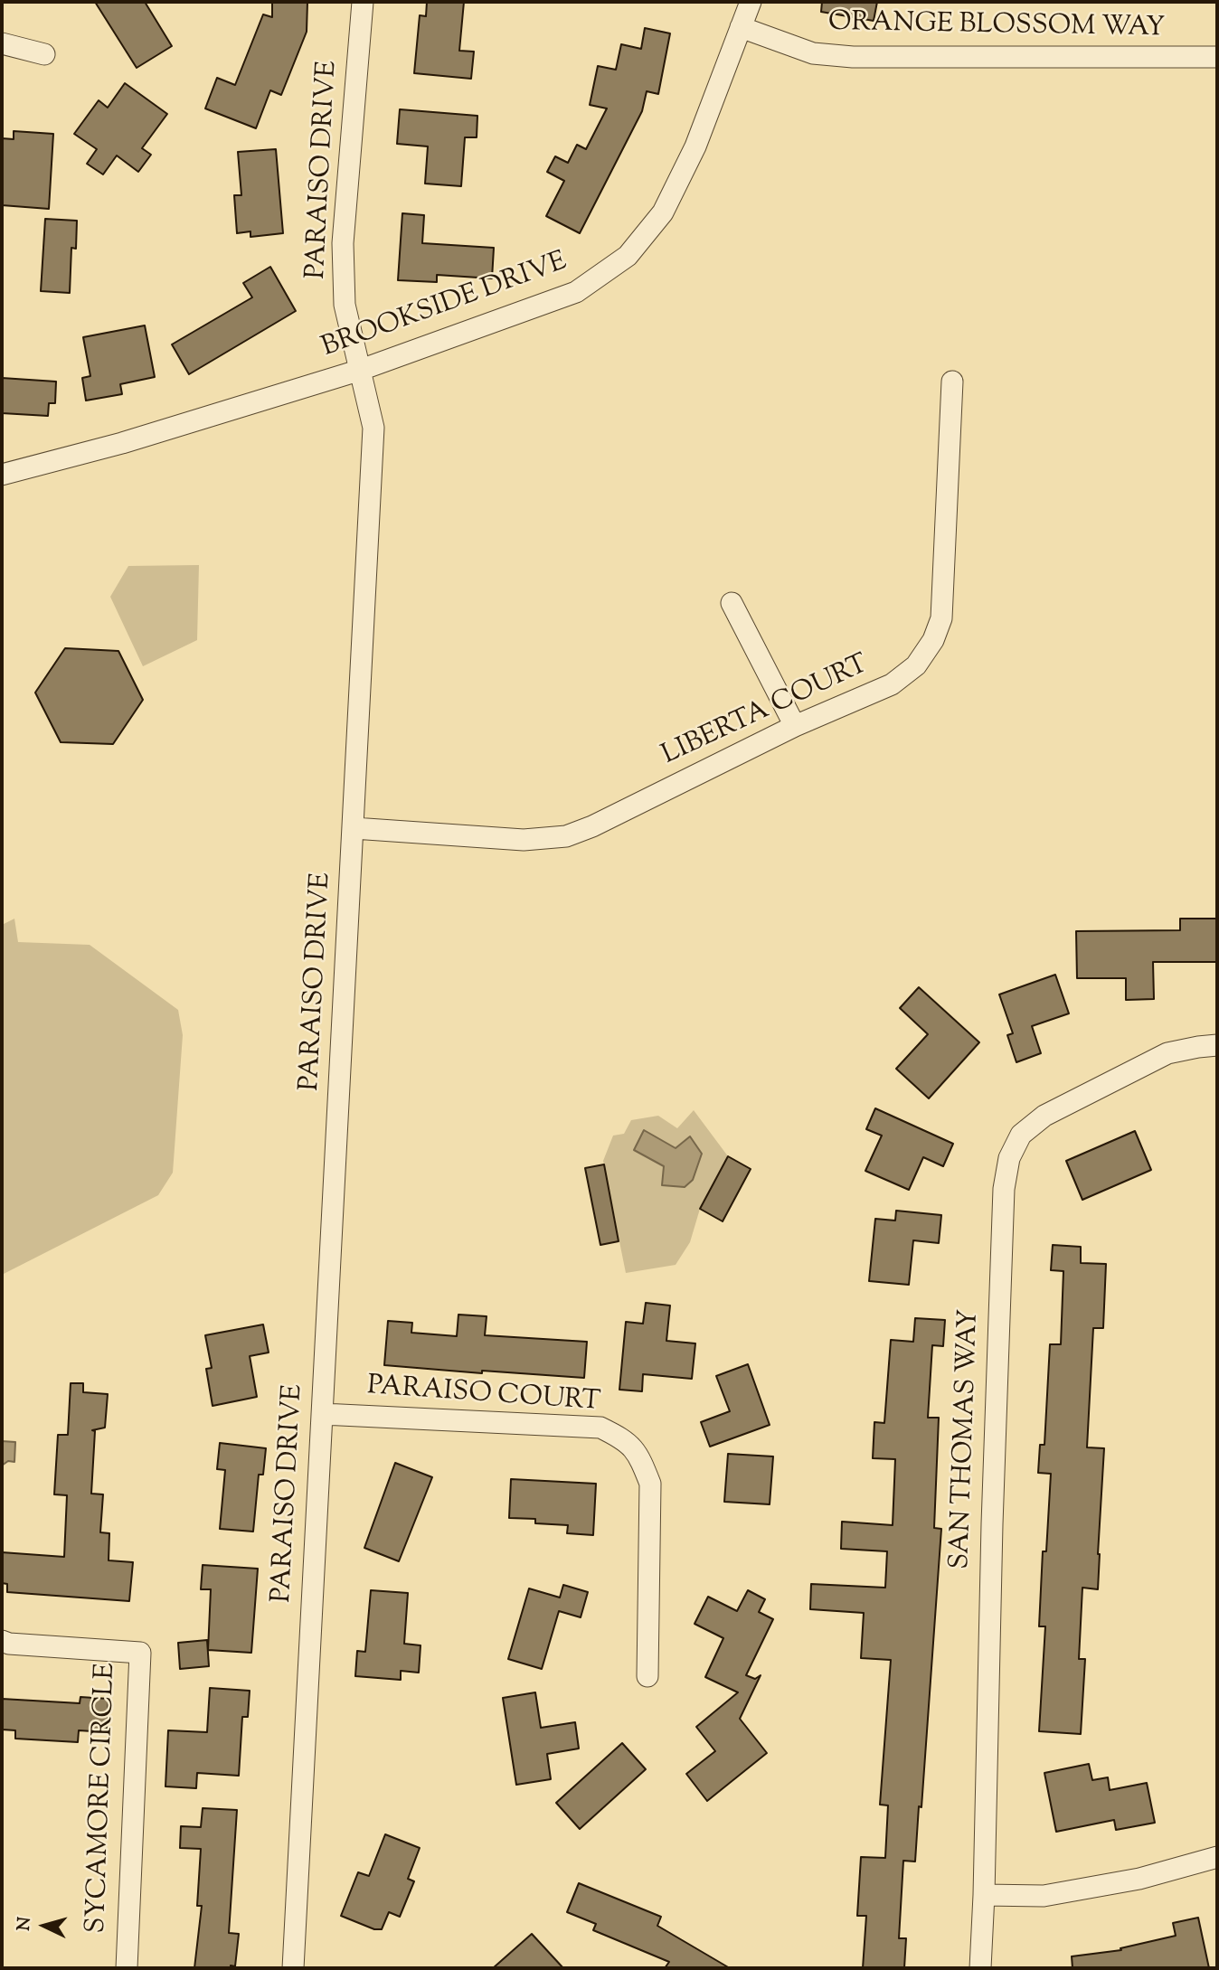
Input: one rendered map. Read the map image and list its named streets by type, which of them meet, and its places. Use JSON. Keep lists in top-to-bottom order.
{
  "streets": {
    "street": [
      "ORANGE BLOSSOM WAY",
      "PARAISO DRIVE",
      "BROOKSIDE DRIVE",
      "LIBERTA COURT",
      "PARAISO COURT",
      "SAN THOMAS WAY",
      "SYCAMORE CIRCLE"
    ]
  },
  "crossings": [
    ["ORANGE BLOSSOM WAY", "BROOKSIDE DRIVE"],
    ["PARAISO DRIVE", "BROOKSIDE DRIVE"],
    ["PARAISO DRIVE", "LIBERTA COURT"],
    ["PARAISO DRIVE", "PARAISO COURT"]
  ],
  "north": "left"
}
